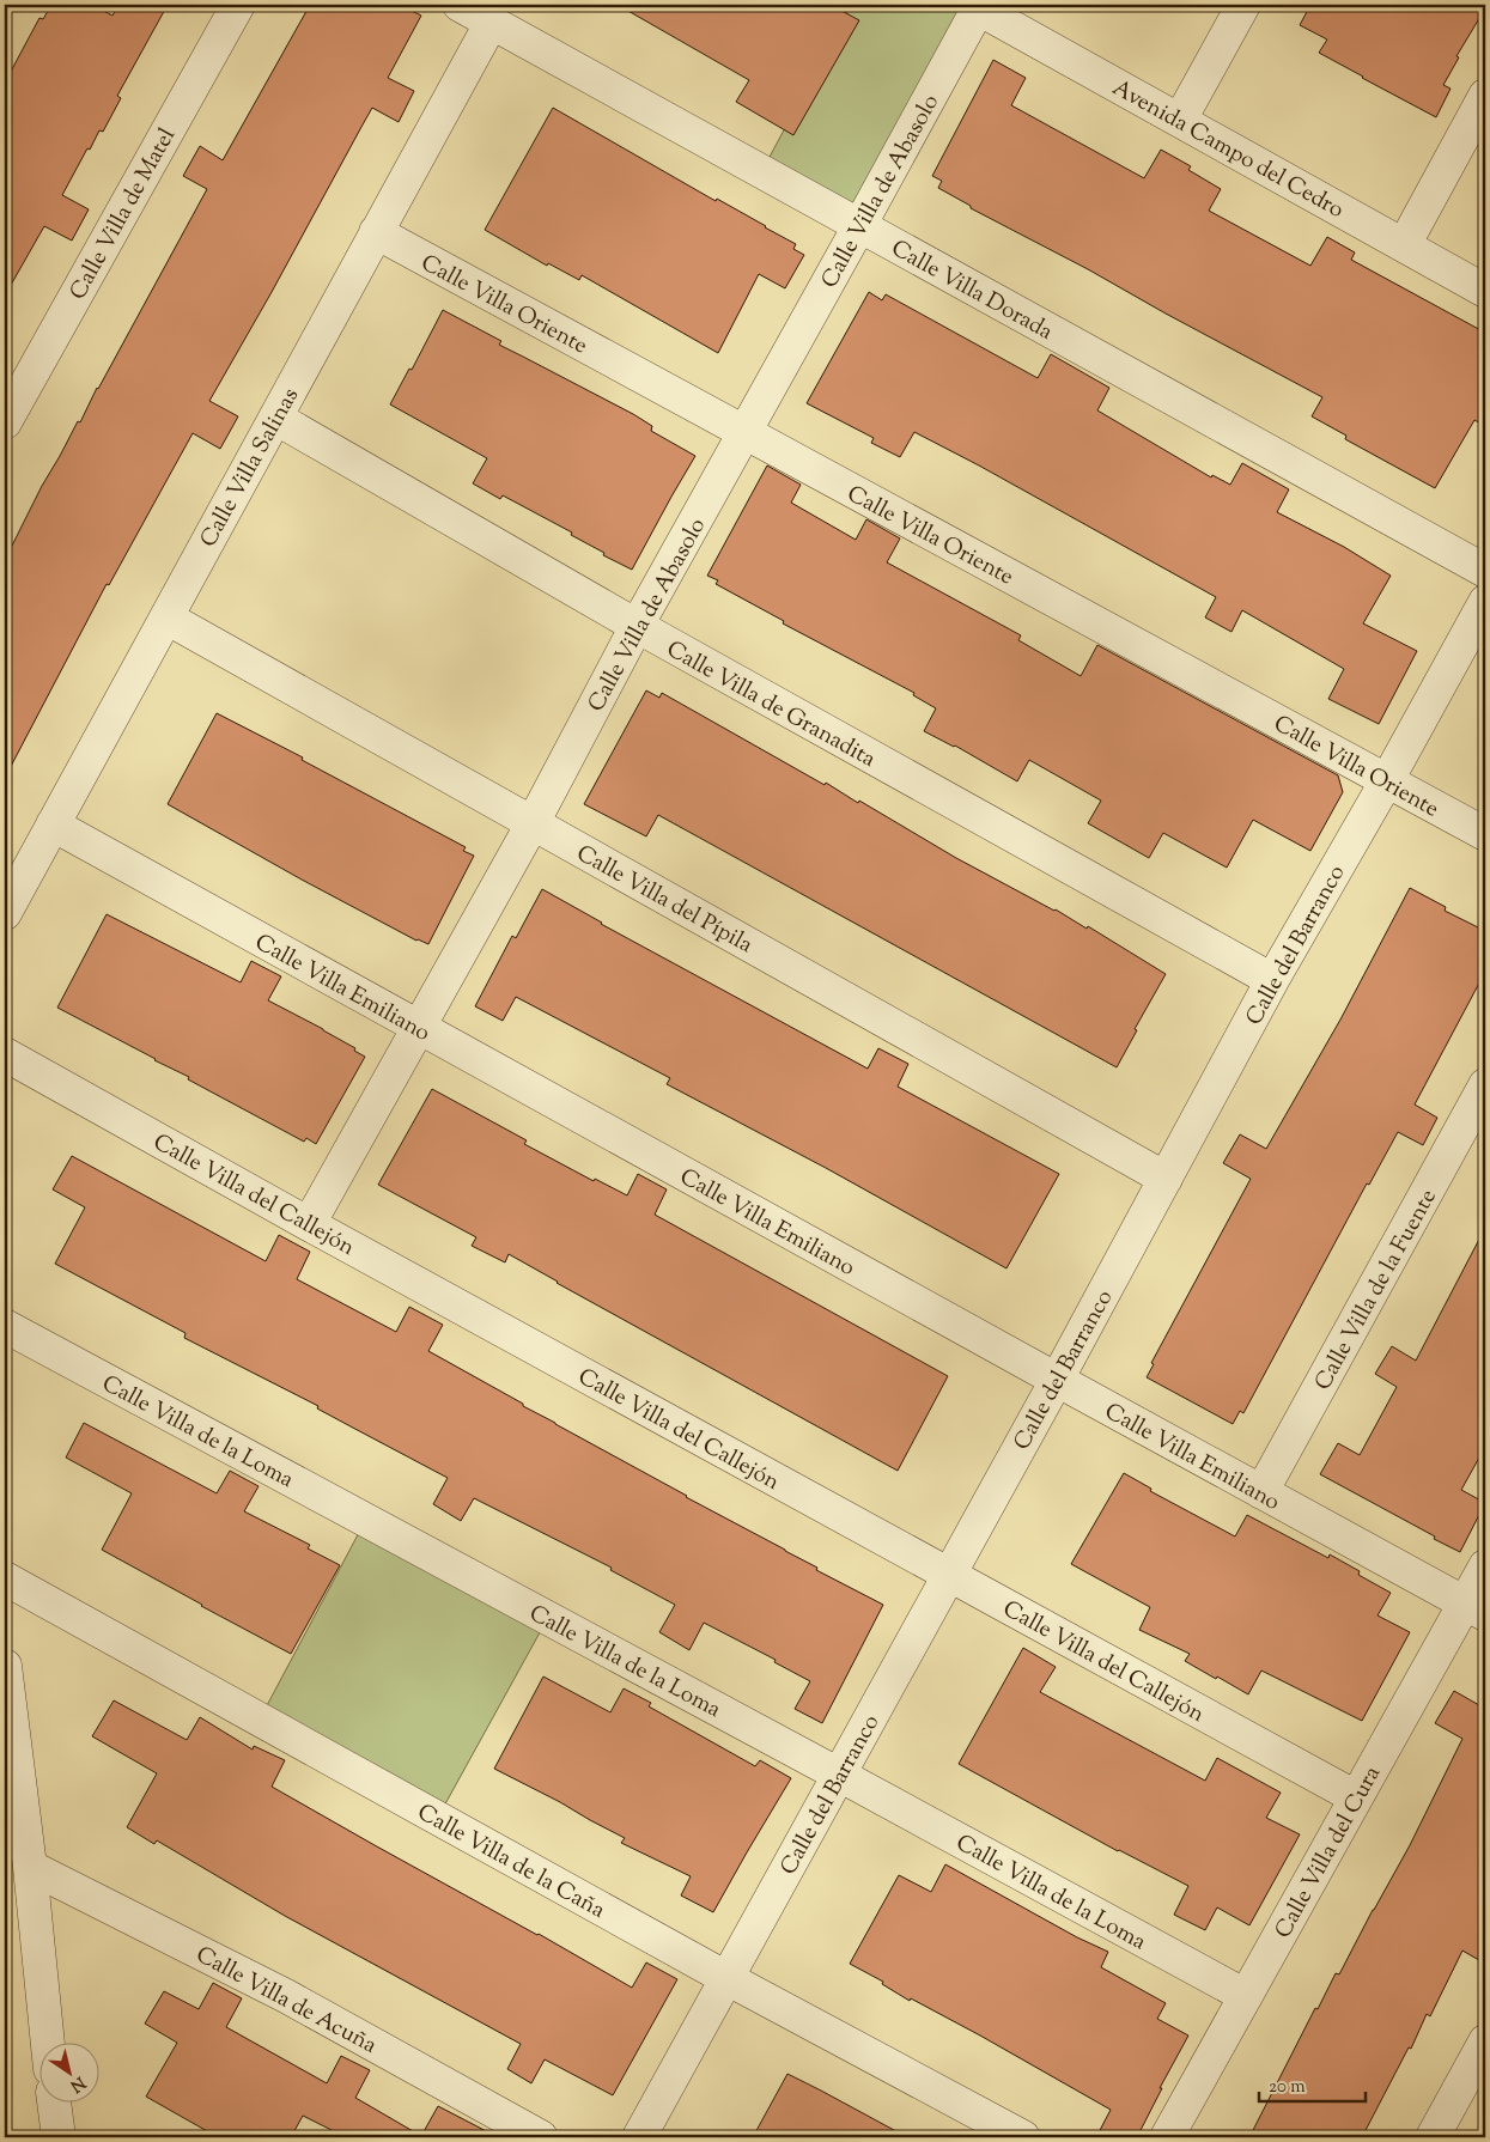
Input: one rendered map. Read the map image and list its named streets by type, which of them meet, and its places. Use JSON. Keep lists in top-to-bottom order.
{
  "streets": {
    "street": [
      "Avenida Campo del Cedro",
      "Calle Villa de Abasolo",
      "Calle Villa de Matel",
      "Calle Villa Dorada",
      "Calle Villa Oriente",
      "Calle Villa Salinas",
      "Calle Villa de Granadita",
      "Calle Villa del Pípila",
      "Calle del Barranco",
      "Calle Villa Emiliano",
      "Calle Villa del Callejón",
      "Calle Villa de la Fuente",
      "Calle Villa de la Loma",
      "Calle Villa del Cura",
      "Calle Villa de la Caña",
      "Calle Villa de Acuña"
    ]
  },
  "crossings": [
    ["Avenida Campo del Cedro", "Calle Villa de Abasolo"],
    ["Calle Villa de Abasolo", "Calle Villa Dorada"],
    ["Calle Villa de Abasolo", "Calle Villa Oriente"],
    ["Calle Villa de Abasolo", "Calle Villa de Granadita"],
    ["Calle Villa de Abasolo", "Calle Villa del Pípila"],
    ["Calle Villa de Abasolo", "Calle Villa Emiliano"],
    ["Calle Villa de Abasolo", "Calle Villa del Callejón"],
    ["Calle Villa Dorada", "Calle Villa Salinas"],
    ["Calle Villa Oriente", "Calle Villa Salinas"],
    ["Calle Villa Oriente", "Calle del Barranco"],
    ["Calle Villa Salinas", "Calle Villa de Granadita"],
    ["Calle Villa Salinas", "Calle Villa del Pípila"],
    ["Calle Villa Salinas", "Calle Villa Emiliano"],
    ["Calle Villa de Granadita", "Calle del Barranco"],
    ["Calle Villa del Pípila", "Calle del Barranco"],
    ["Calle del Barranco", "Calle Villa Emiliano"],
    ["Calle del Barranco", "Calle Villa del Callejón"],
    ["Calle del Barranco", "Calle Villa de la Loma"],
    ["Calle del Barranco", "Calle Villa de la Caña"],
    ["Calle Villa Emiliano", "Calle Villa de la Fuente"],
    ["Calle Villa Emiliano", "Calle Villa del Cura"],
    ["Calle Villa del Callejón", "Calle Villa del Cura"],
    ["Calle Villa de la Loma", "Calle Villa del Cura"]
  ],
  "scale_bar": "20 m",
  "north": "bottom right"
}
